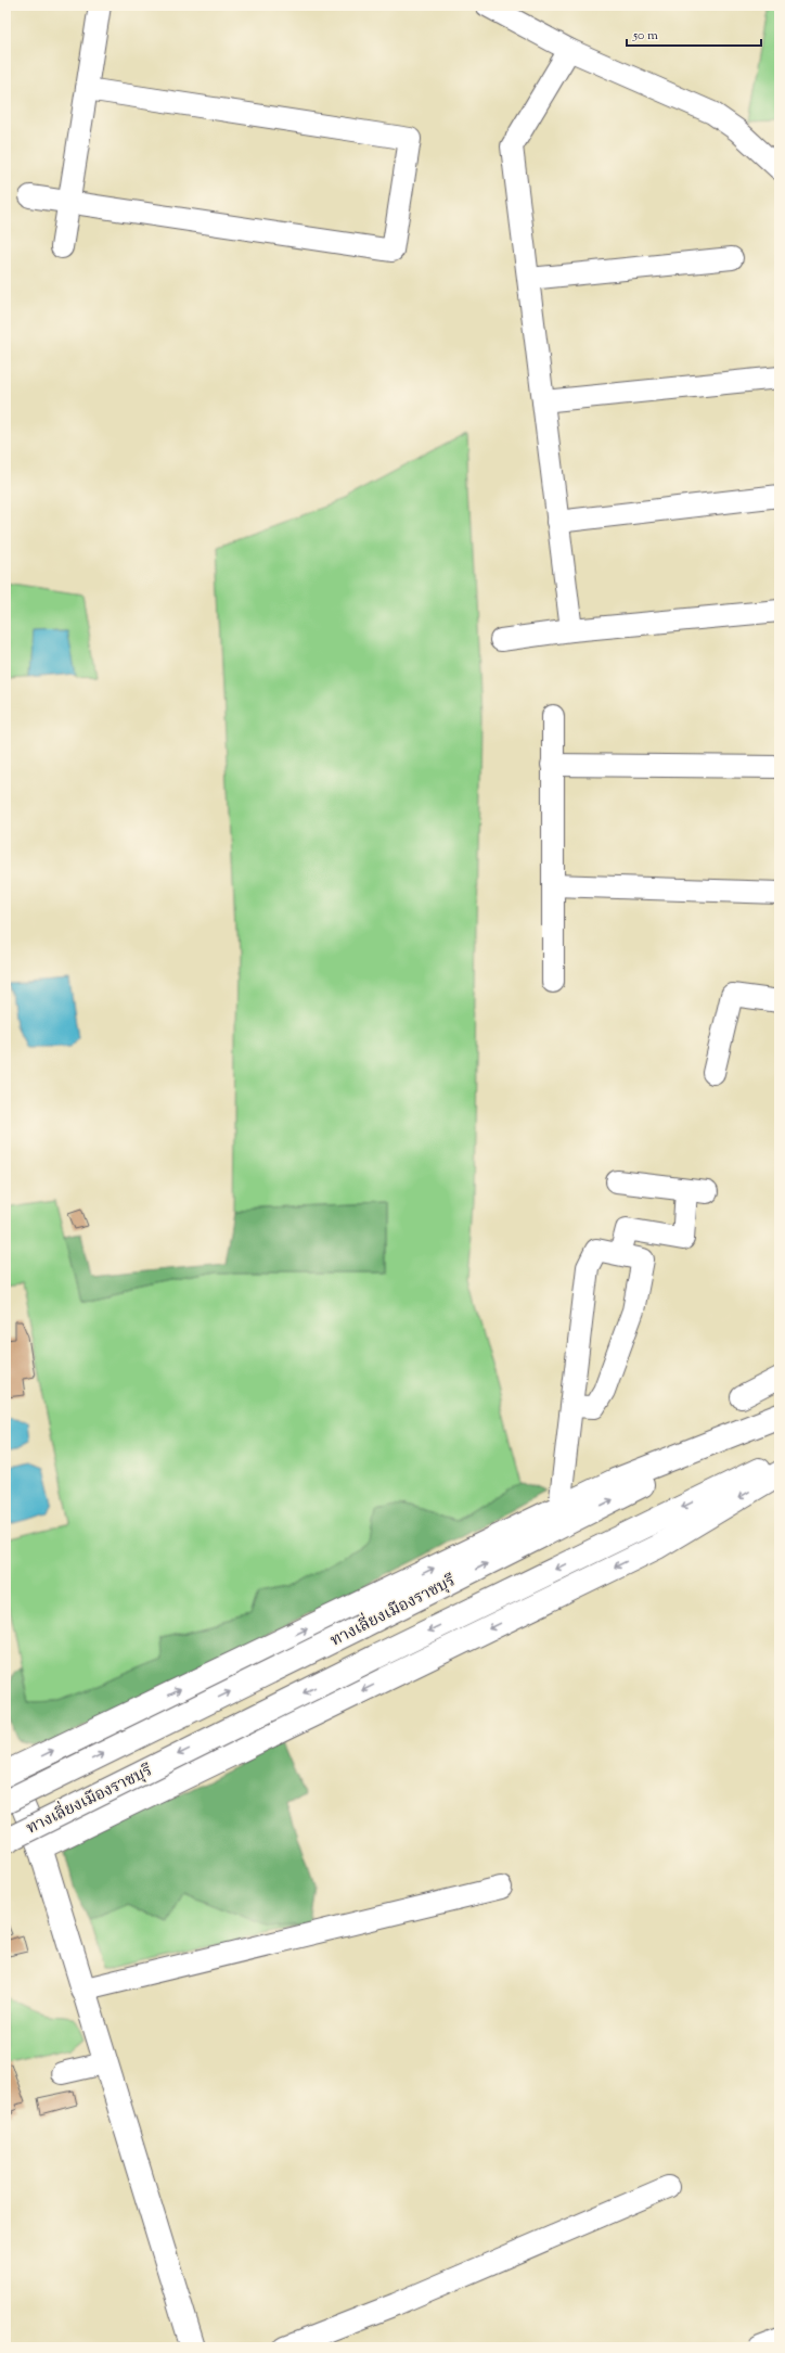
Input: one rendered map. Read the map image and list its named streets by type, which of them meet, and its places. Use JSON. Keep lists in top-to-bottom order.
{
  "streets": {
    "main road": ["ทางเลี่ยงเมืองราชบุรี"]
  },
  "scale_bar": "50 m"
}
